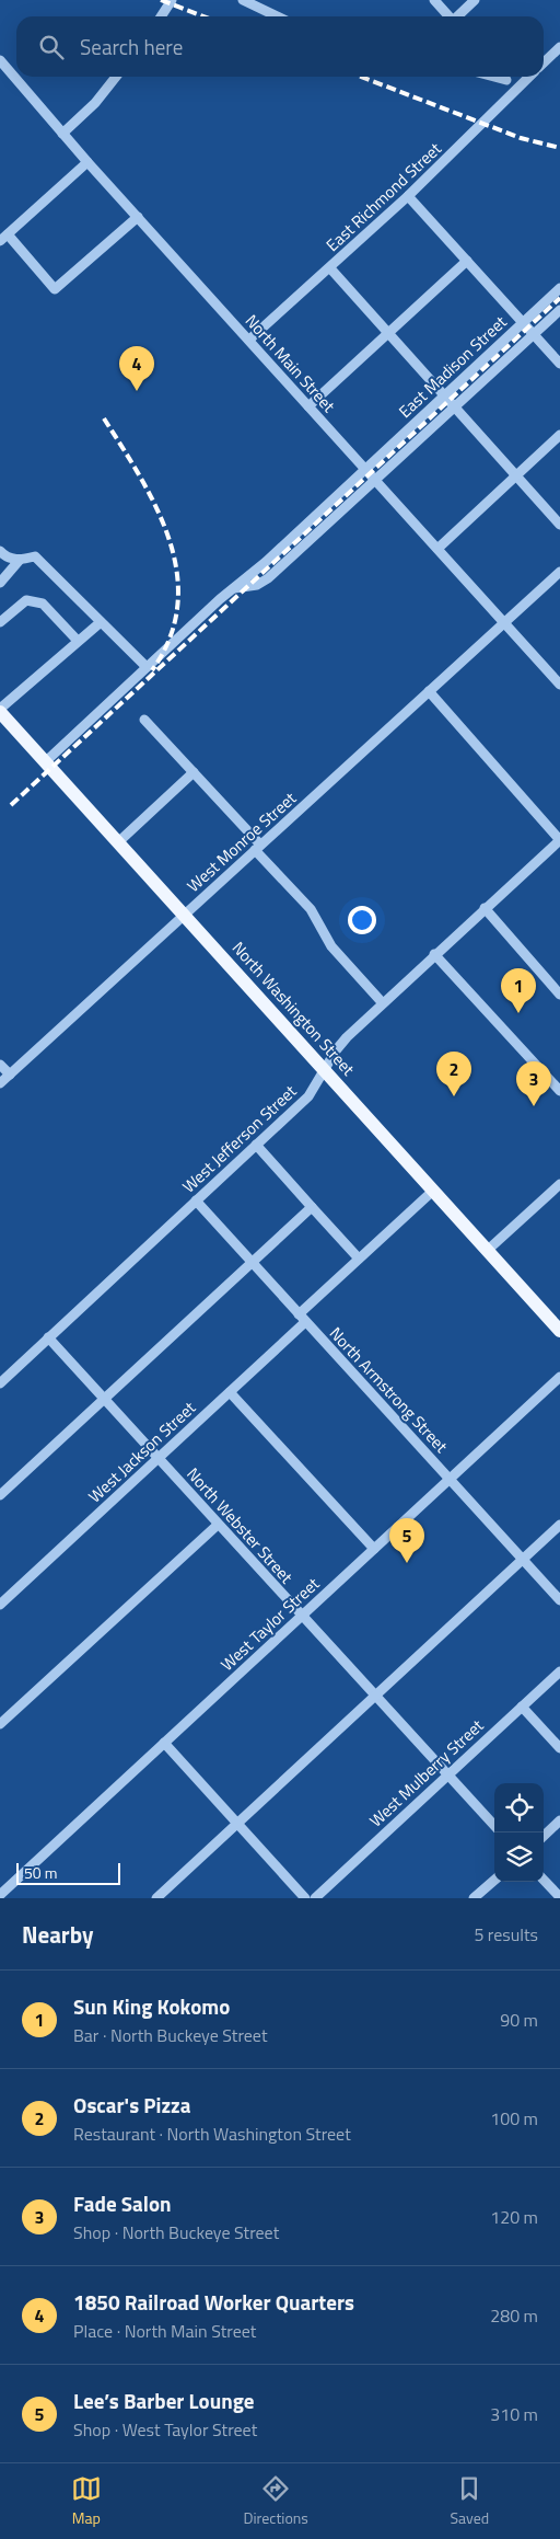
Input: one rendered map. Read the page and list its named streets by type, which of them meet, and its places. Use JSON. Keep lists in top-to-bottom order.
{
  "streets": {
    "main road": ["North Washington Street"],
    "street": [
      "East Richmond Street",
      "North Main Street",
      "East Madison Street",
      "West Monroe Street",
      "West Jefferson Street",
      "North Armstrong Street",
      "West Jackson Street",
      "North Webster Street",
      "West Taylor Street",
      "West Mulberry Street"
    ]
  },
  "crossings": [
    ["East Richmond Street", "North Main Street"],
    ["North Main Street", "East Madison Street"],
    ["North Main Street", "West Monroe Street"],
    ["East Madison Street", "North Washington Street"],
    ["West Monroe Street", "North Washington Street"],
    ["North Washington Street", "West Jefferson Street"],
    ["North Washington Street", "West Jackson Street"],
    ["West Jefferson Street", "North Armstrong Street"],
    ["West Jefferson Street", "North Webster Street"],
    ["North Armstrong Street", "West Jackson Street"],
    ["North Armstrong Street", "West Taylor Street"],
    ["West Jackson Street", "North Webster Street"],
    ["North Webster Street", "West Taylor Street"],
    ["North Webster Street", "West Mulberry Street"]
  ],
  "scale_bar": "50 m",
  "page": {
    "search": "Search here",
    "pins": [
      "4",
      "1",
      "2",
      "3",
      "5"
    ],
    "scale": "50 m",
    "heading": ["Nearby", "5 results"],
    "list": [
      {
        "mark": "1",
        "name": "Sun King Kokomo",
        "note": "Bar · North Buckeye Street",
        "value": "90 m"
      },
      {
        "mark": "2",
        "name": "Oscar's Pizza",
        "note": "Restaurant · North Washington Street",
        "value": "100 m"
      },
      {
        "mark": "3",
        "name": "Fade Salon",
        "note": "Shop · North Buckeye Street",
        "value": "120 m"
      },
      {
        "mark": "4",
        "name": "1850 Railroad Worker Quarters",
        "note": "Place · North Main Street",
        "value": "280 m"
      },
      {
        "mark": "5",
        "name": "Lee’s Barber Lounge",
        "note": "Shop · West Taylor Street",
        "value": "310 m"
      }
    ],
    "nav": ["Map", "Directions", "Saved"]
  }
}
